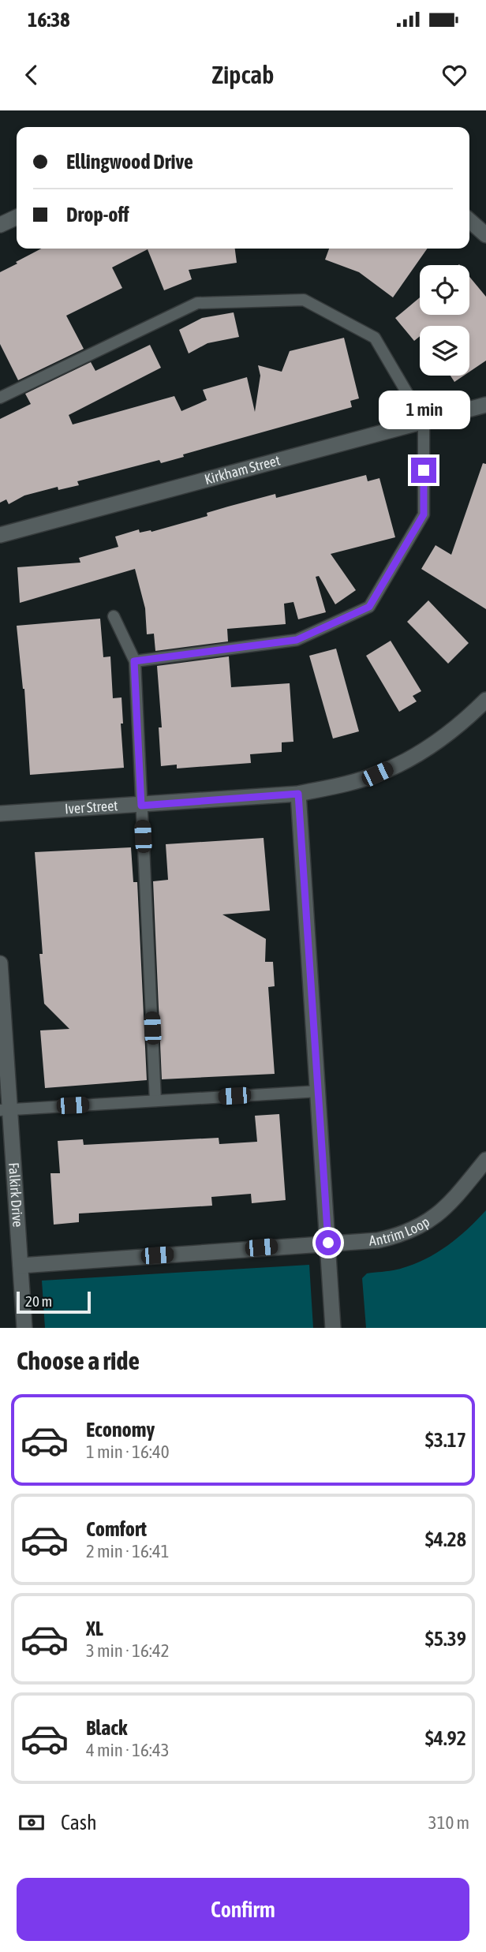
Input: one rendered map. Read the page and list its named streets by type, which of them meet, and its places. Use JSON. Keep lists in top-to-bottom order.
{
  "streets": {
    "street": [
      "Kirkham Street",
      "Iver Street",
      "Falkirk Drive",
      "Antrim Loop"
    ]
  },
  "crossings": [
    ["Falkirk Drive", "Antrim Loop"]
  ],
  "scale_bar": "20 m",
  "page": {
    "status": "16:38",
    "header": "Zipcab",
    "banner": ["Ellingwood Drive", "Drop-off"],
    "bubble": "1 min",
    "scale": "20 m",
    "heading": "Choose a ride",
    "list": [
      {
        "name": "Economy",
        "note": "1 min · 16:40",
        "value": "$3.17"
      },
      {
        "name": "Comfort",
        "note": "2 min · 16:41",
        "value": "$4.28"
      },
      {
        "name": "XL",
        "note": "3 min · 16:42",
        "value": "$5.39"
      },
      {
        "name": "Black",
        "note": "4 min · 16:43",
        "value": "$4.92"
      }
    ],
    "pay": ["Cash", "310 m"],
    "buttons": "Confirm"
  }
}
